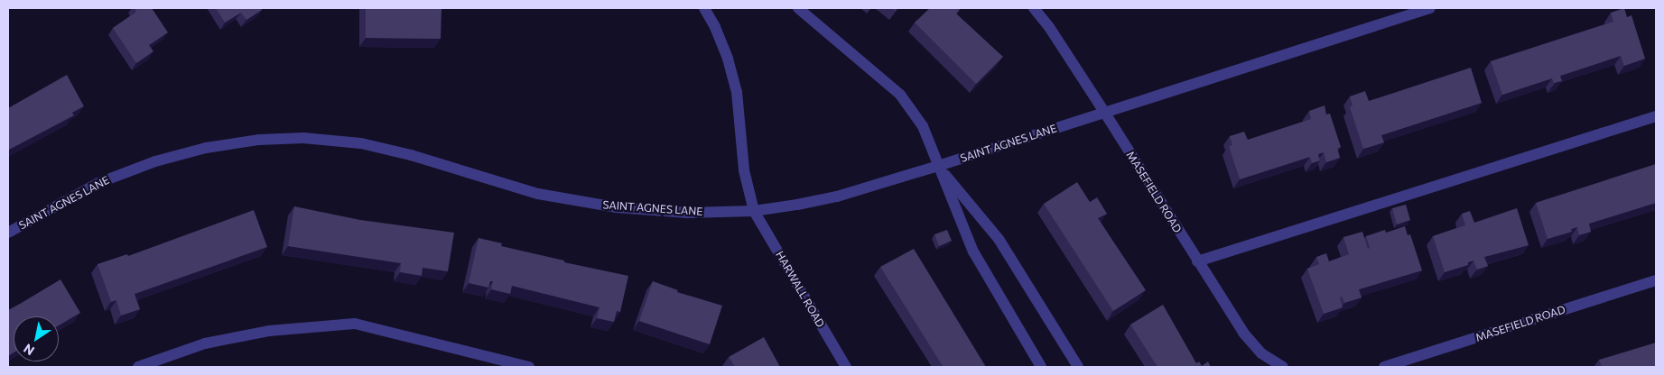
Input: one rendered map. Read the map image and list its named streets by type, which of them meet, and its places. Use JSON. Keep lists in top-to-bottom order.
{
  "streets": {
    "street": ["SAINT AGNES LANE", "MASEFIELD ROAD", "HARWALL ROAD"]
  },
  "crossings": [
    ["SAINT AGNES LANE", "MASEFIELD ROAD"],
    ["SAINT AGNES LANE", "HARWALL ROAD"]
  ],
  "north": "bottom left"
}
